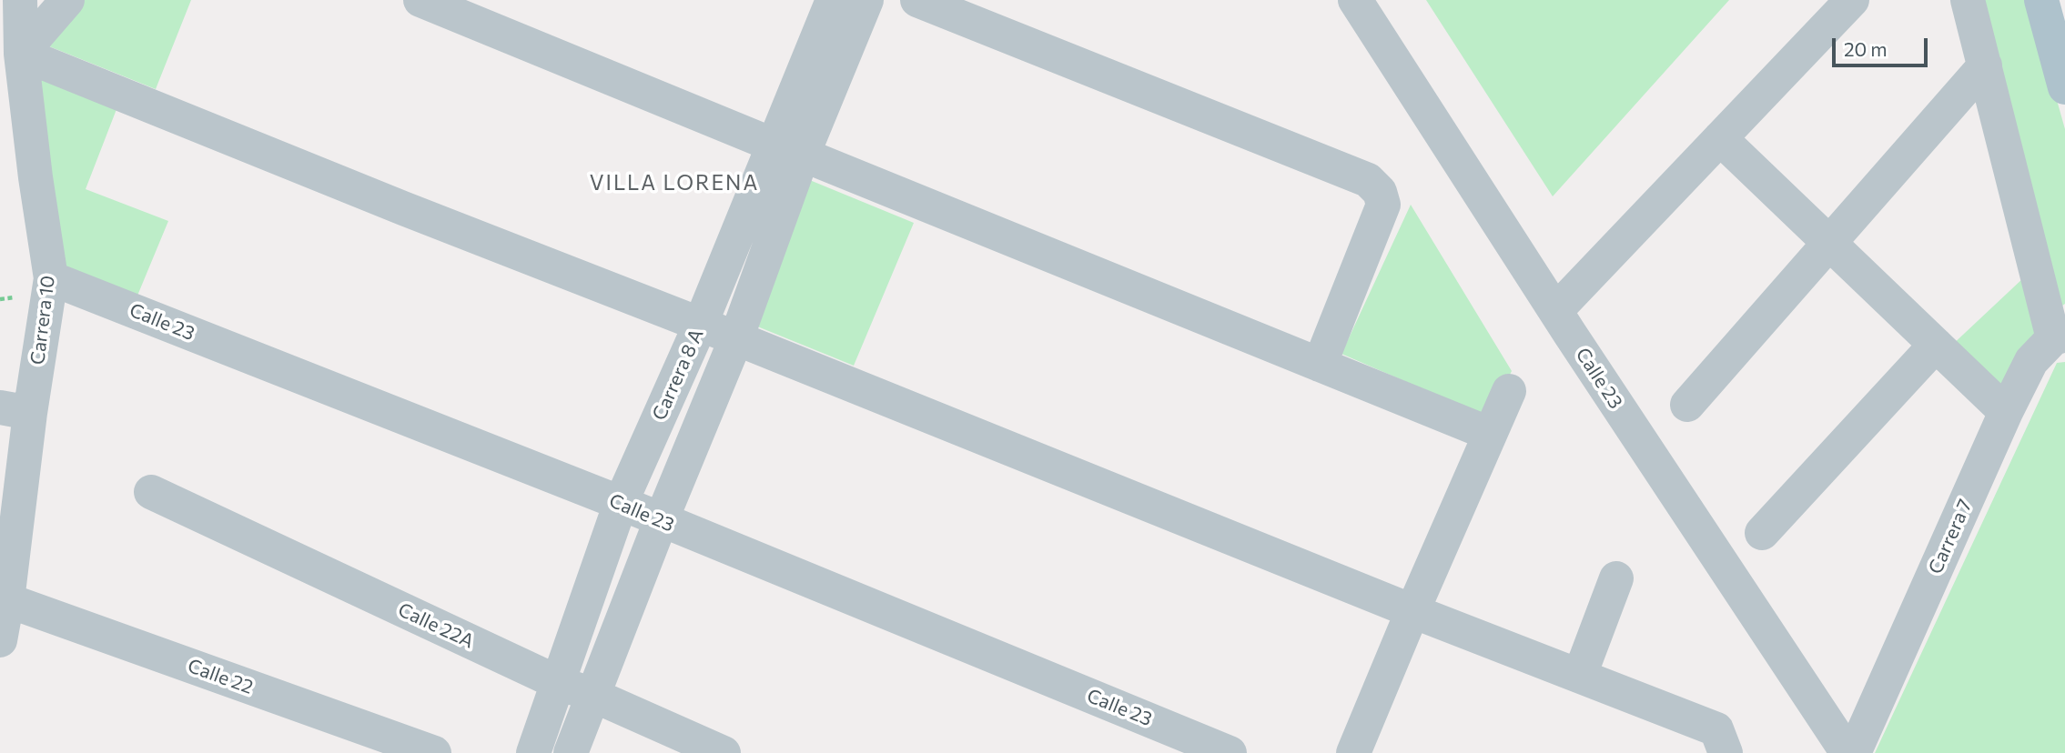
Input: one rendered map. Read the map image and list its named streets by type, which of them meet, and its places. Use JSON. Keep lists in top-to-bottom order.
{
  "streets": {
    "street": [
      "Carrera 10",
      "Calle 23",
      "Carrera 8 A",
      "Carrera 7",
      "Calle 22A",
      "Calle 22"
    ]
  },
  "crossings": [
    ["Carrera 10", "Calle 23"],
    ["Carrera 10", "Calle 22"],
    ["Calle 23", "Carrera 8 A"],
    ["Carrera 8 A", "Calle 22A"]
  ],
  "districts": ["VILLA LORENA"],
  "scale_bar": "20 m"
}
